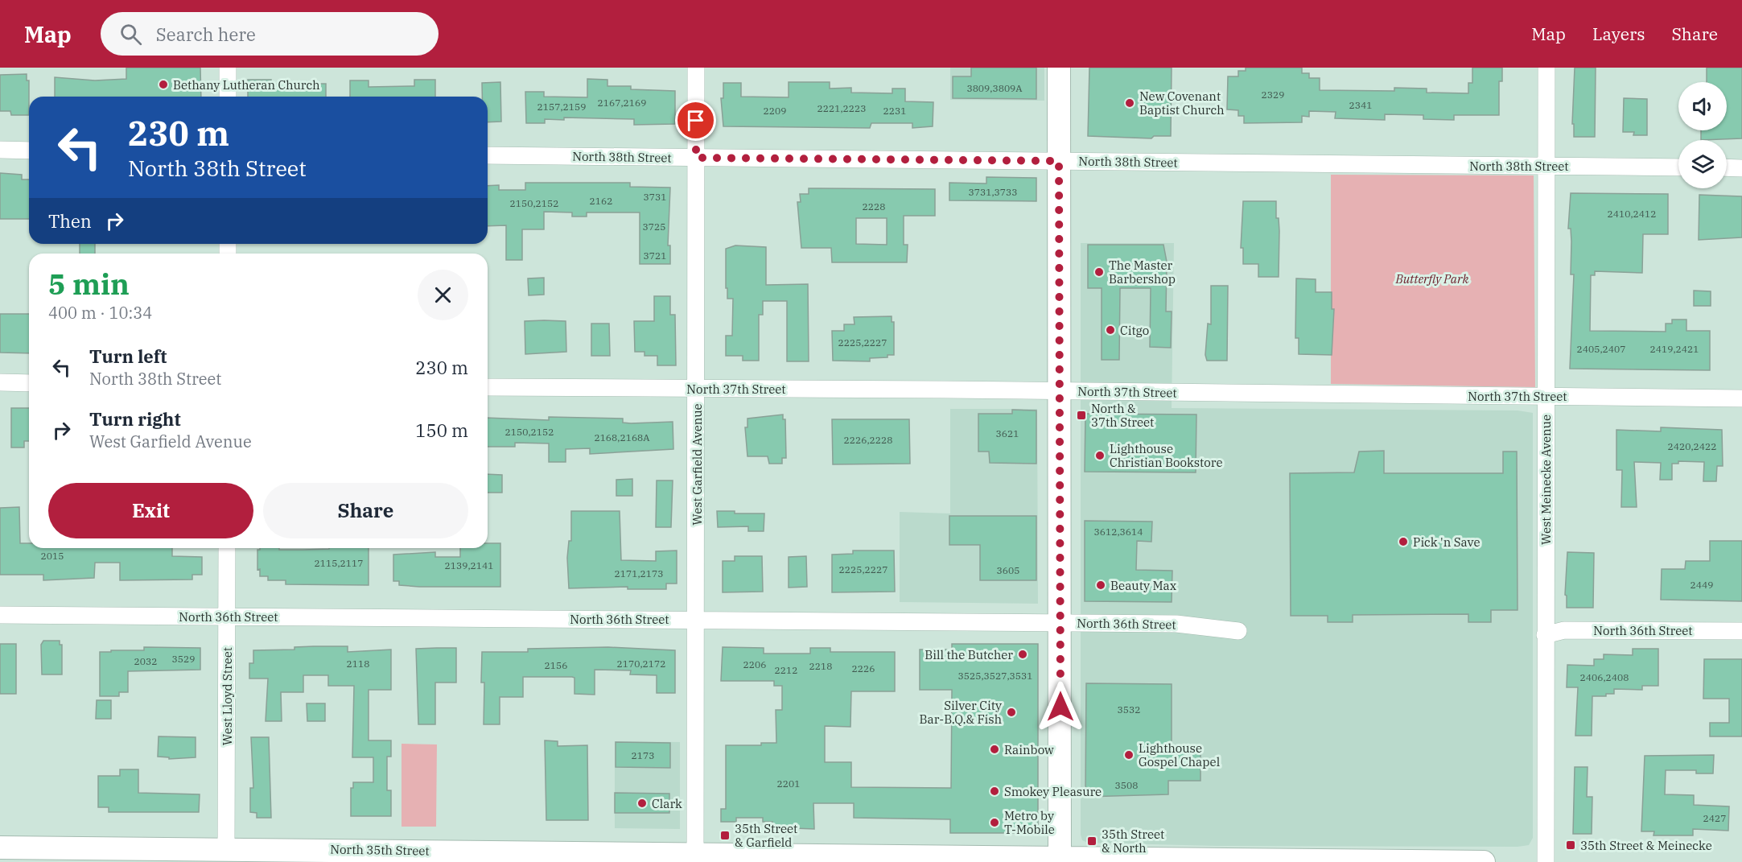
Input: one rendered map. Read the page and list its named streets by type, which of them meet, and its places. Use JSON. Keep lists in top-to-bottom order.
{
  "streets": {
    "main road": ["North 35th Street"],
    "street": [
      "North 38th Street",
      "North 37th Street",
      "West Garfield Avenue",
      "West Meinecke Avenue",
      "North 36th Street",
      "West Lloyd Street"
    ]
  },
  "crossings": [
    ["North 38th Street", "West Garfield Avenue"],
    ["North 38th Street", "West Meinecke Avenue"],
    ["North 37th Street", "West Garfield Avenue"],
    ["North 37th Street", "West Meinecke Avenue"],
    ["West Garfield Avenue", "North 36th Street"],
    ["West Garfield Avenue", "North 35th Street"],
    ["West Meinecke Avenue", "North 36th Street"],
    ["North 36th Street", "West Lloyd Street"],
    ["West Lloyd Street", "North 35th Street"]
  ],
  "parks": ["Butterfly Park"],
  "places": {
    "other": [
      "Bethany Lutheran Church",
      "New Covenant Baptist Church",
      "The Master Barbershop",
      "Citgo",
      "Lighthouse Christian Bookstore",
      "Pick 'n Save",
      "Beauty Max",
      "Bill the Butcher",
      "Silver City Bar-B.Q.& Fish",
      "Rainbow",
      "Lighthouse Gospel Chapel",
      "Smokey Pleasure",
      "Clark",
      "Metro by T-Mobile"
    ],
    "transit": [
      "North & 37th Street",
      "35th Street & Garfield",
      "35th Street & North",
      "35th Street & Meinecke"
    ]
  },
  "house_numbers": [
    "3809,3809A",
    "2329",
    "2167,2169",
    "2341",
    "2157,2159",
    "2221,2223",
    "2209",
    "2231",
    "3731,3733",
    "3731",
    "2162",
    "2150,2152",
    "2228",
    "2410,2412",
    "3725",
    "3721",
    "2225,2227",
    "2405,2407",
    "2419,2421",
    "2150,2152",
    "3621",
    "2168,2168A",
    "2226,2228",
    "2420,2422",
    "3612,3614",
    "2015",
    "2115,2117",
    "2139,2141",
    "2225,2227",
    "3605",
    "2171,2173",
    "2449",
    "3529",
    "2032",
    "2118",
    "2170,2172",
    "2206",
    "2156",
    "2218",
    "2226",
    "2212",
    "3525,3527,3531",
    "2406,2408",
    "3532",
    "2173",
    "2201",
    "3508",
    "2427"
  ],
  "page": {
    "header": "Map",
    "search": "Search here",
    "nav": ["Map", "Layers", "Share"],
    "turn": ["230 m", "North 38th Street"],
    "then": "Then",
    "heading": ["5 min", "400 m · 10:34"],
    "list": [
      {
        "name": "Turn left",
        "note": "North 38th Street",
        "value": "230 m"
      },
      {
        "name": "Turn right",
        "note": "West Garfield Avenue",
        "value": "150 m"
      }
    ],
    "buttons": ["Exit", "Share"]
  }
}
